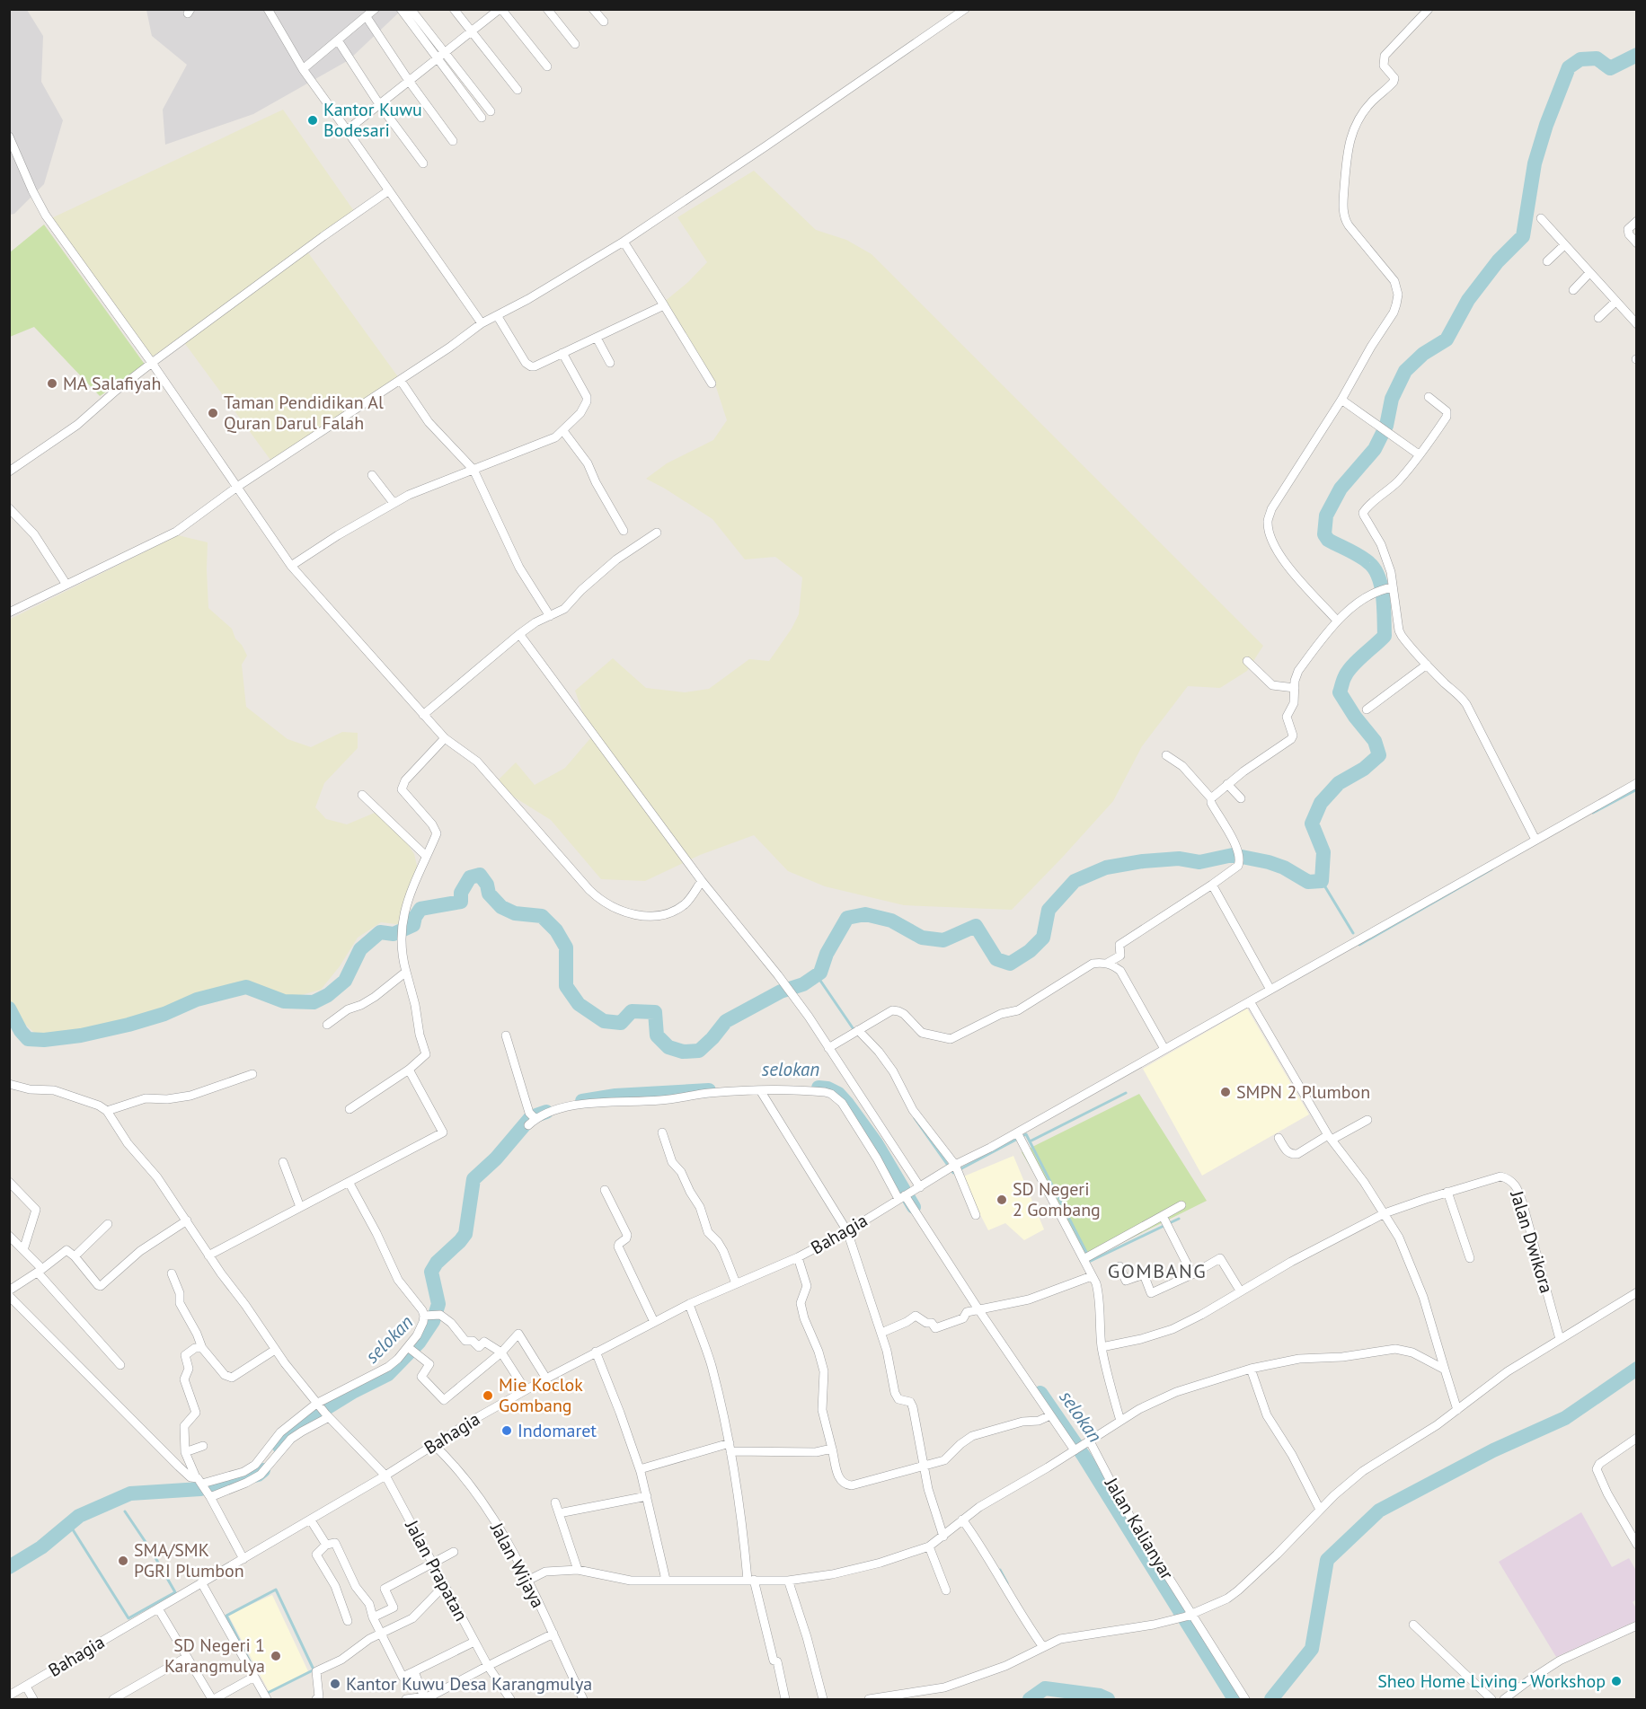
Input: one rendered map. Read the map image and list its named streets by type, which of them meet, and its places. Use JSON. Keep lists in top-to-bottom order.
{
  "streets": {
    "street": [
      "Bahagia",
      "Jalan Dwikora",
      "Jalan Kalianyar",
      "Jalan Wijaya",
      "Jalan Prapatan"
    ]
  },
  "crossings": [
    ["Bahagia", "Jalan Wijaya"],
    ["Bahagia", "Jalan Prapatan"]
  ],
  "districts": ["GOMBANG"],
  "water": ["selokan"],
  "places": [
    "Kantor Kuwu Bodesari",
    "MA Salafiyah",
    "Taman Pendidikan Al Quran Darul Falah",
    "SMPN 2 Plumbon",
    "SD Negeri 2 Gombang",
    "Mie Koclok Gombang",
    "Indomaret",
    "SMA/SMK PGRI Plumbon",
    "SD Negeri 1 Karangmulya",
    "Sheo Home Living - Workshop",
    "Kantor Kuwu Desa Karangmulya"
  ]
}
